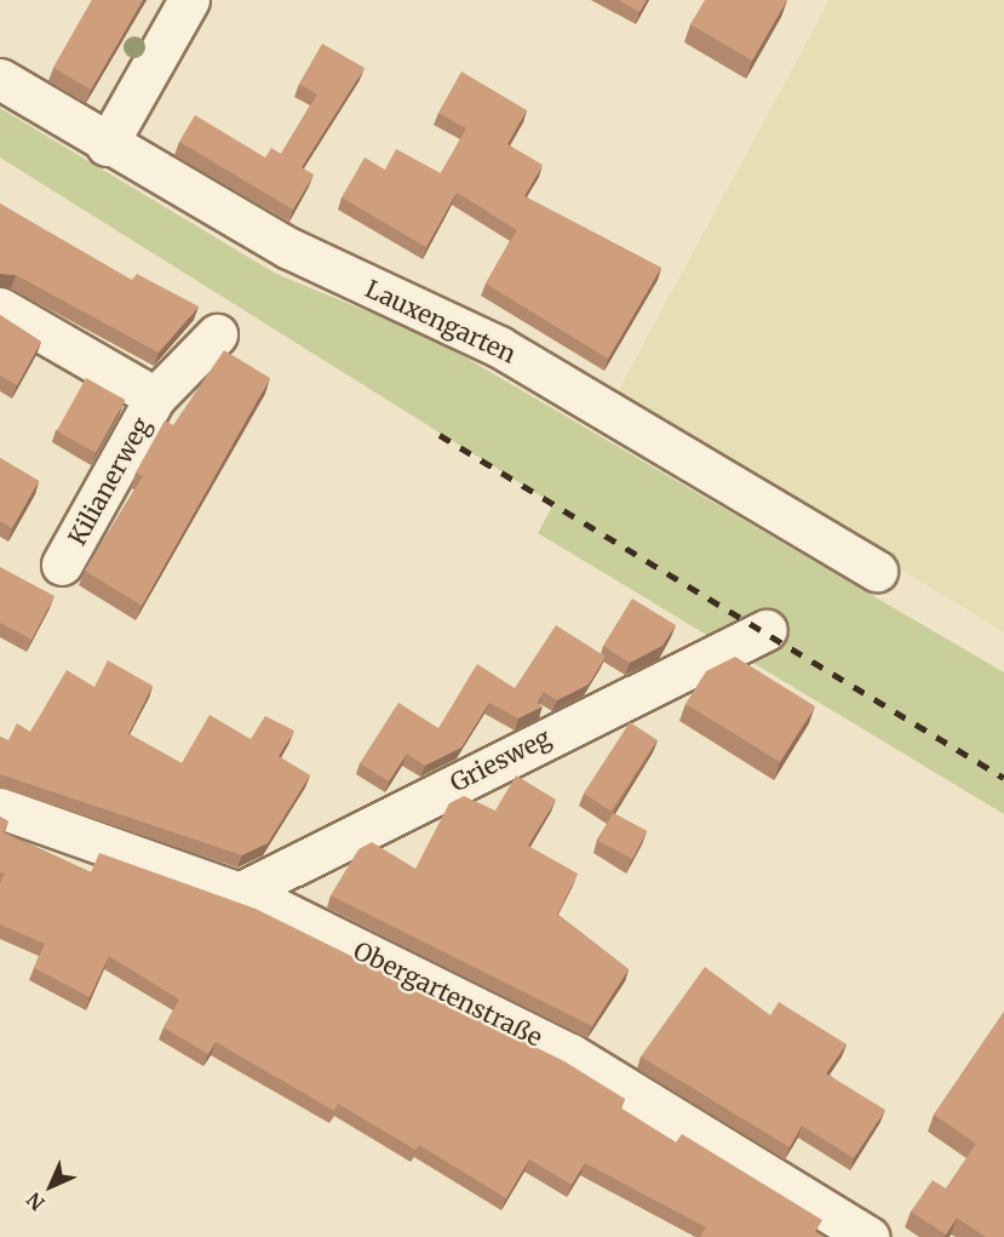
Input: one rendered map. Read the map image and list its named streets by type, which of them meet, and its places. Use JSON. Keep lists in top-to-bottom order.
{
  "streets": {
    "street": [
      "Lauxengarten",
      "Kilianerweg",
      "Griesweg",
      "Obergartenstraße"
    ]
  },
  "crossings": [
    ["Griesweg", "Obergartenstraße"]
  ],
  "north": "bottom left"
}
